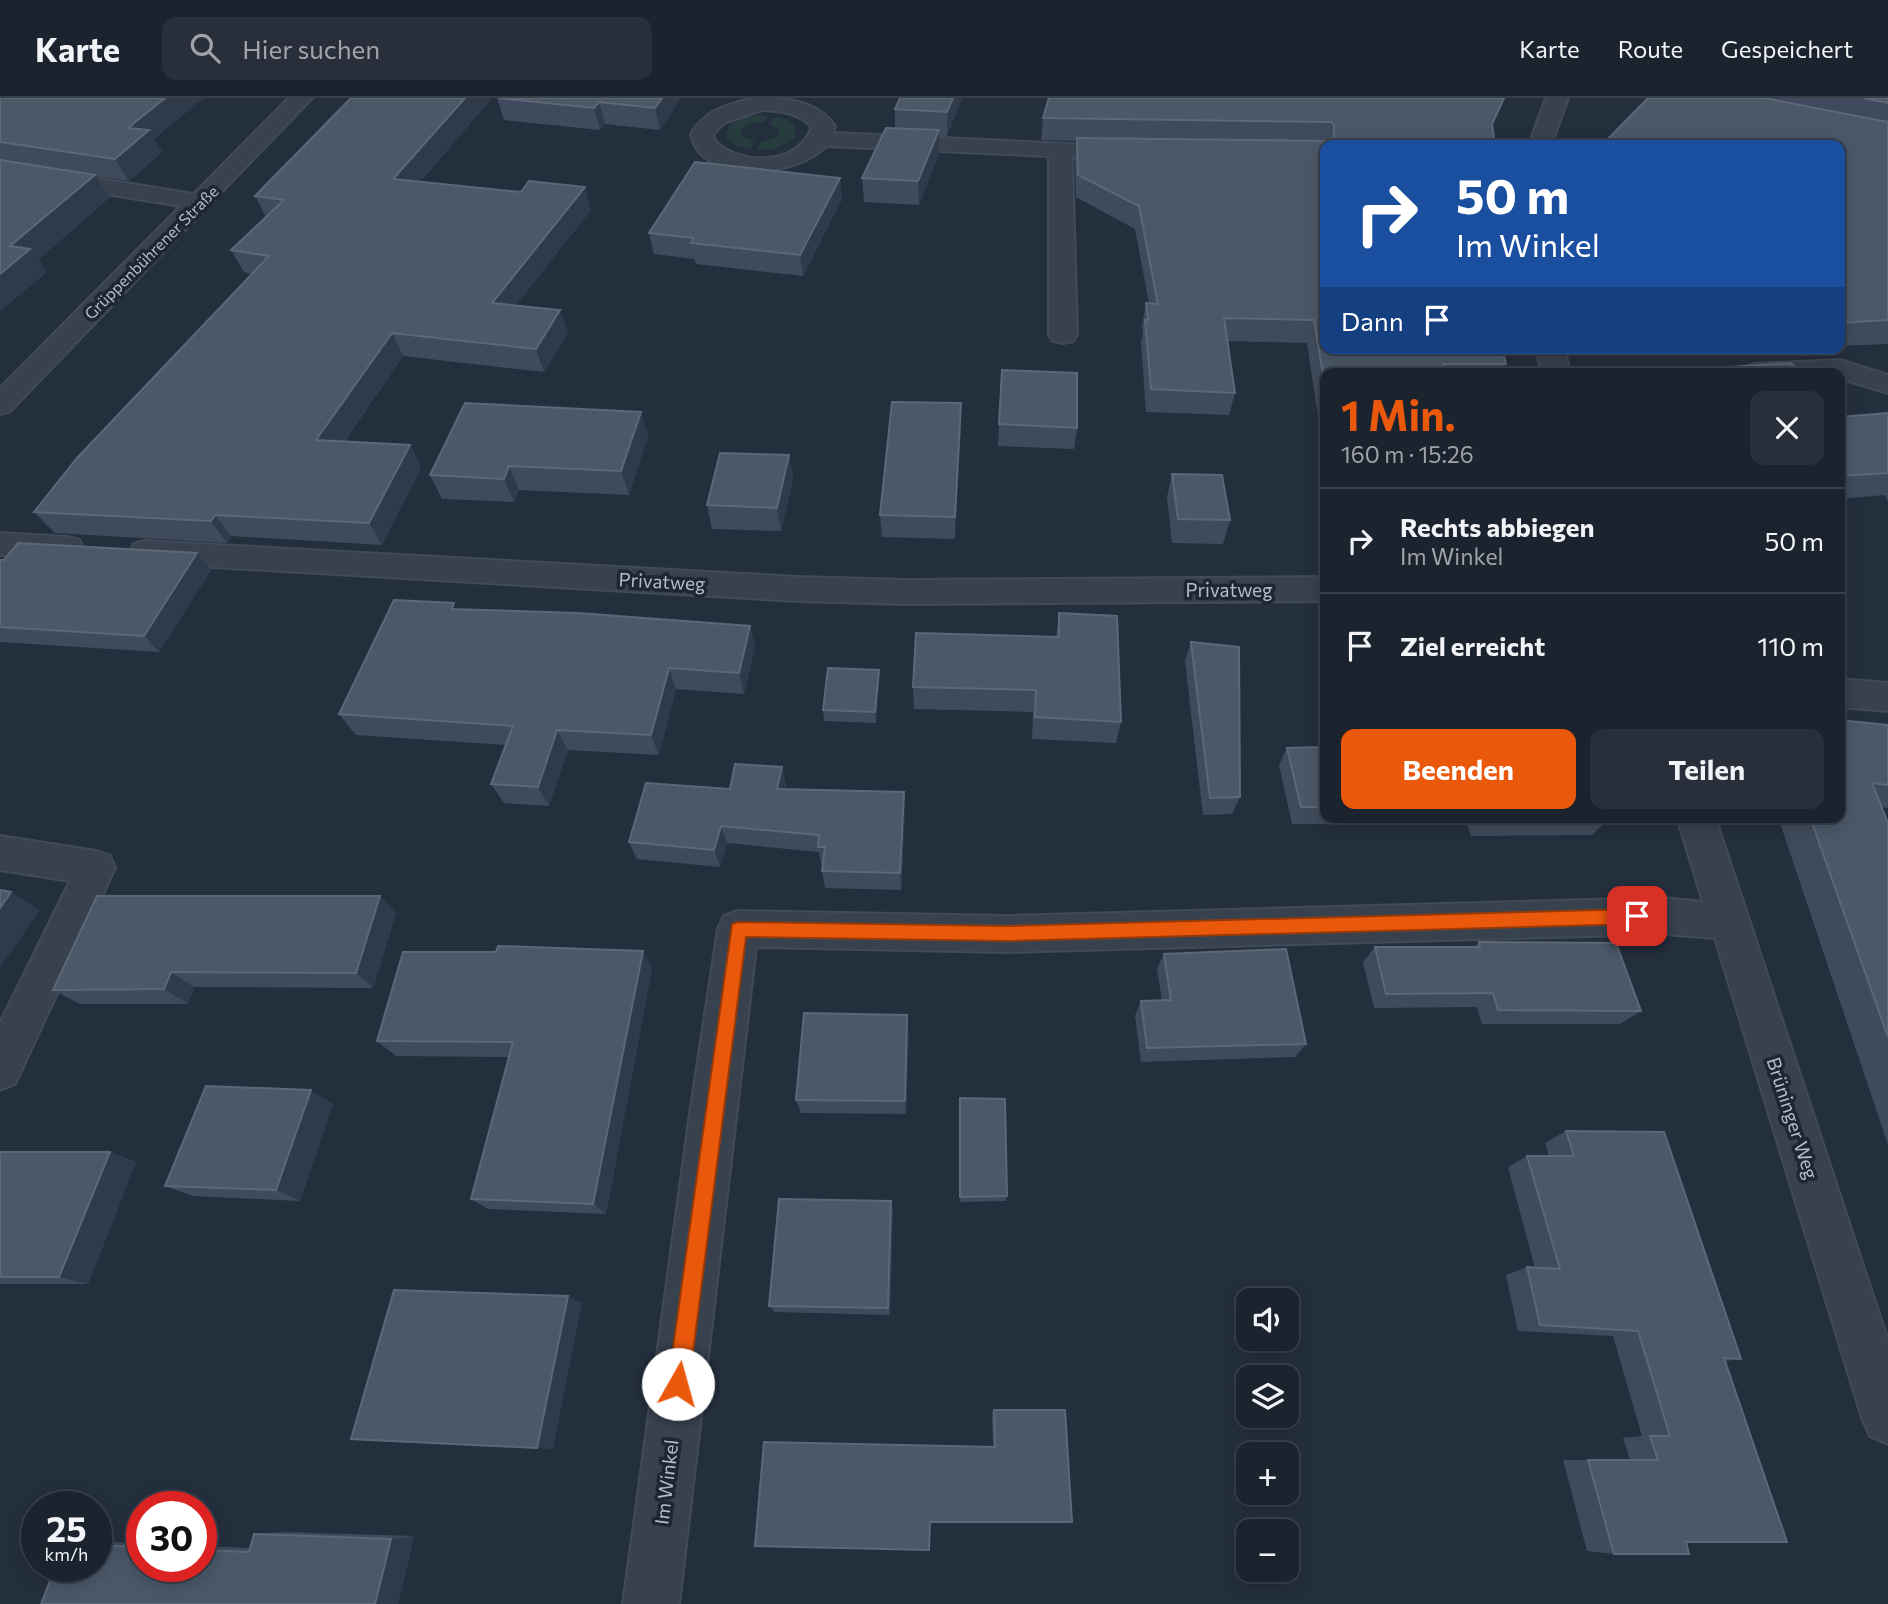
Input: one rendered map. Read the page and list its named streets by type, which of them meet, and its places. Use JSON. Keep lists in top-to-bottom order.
{
  "streets": {
    "street": [
      "Grüppenbührener Straße",
      "Privatweg",
      "Brüninger Weg",
      "Im Winkel"
    ]
  },
  "crossings": [
    ["Brüninger Weg", "Im Winkel"]
  ],
  "page": {
    "header": "Karte",
    "search": "Hier suchen",
    "nav": ["Karte", "Route", "Gespeichert"],
    "turn": ["50 m", "Im Winkel"],
    "then": "Dann",
    "heading": ["1 Min.", "160 m · 15:26"],
    "list": [
      {
        "name": "Rechts abbiegen",
        "note": "Im Winkel",
        "value": "50 m"
      },
      {
        "name": "Ziel erreicht",
        "value": "110 m"
      }
    ],
    "buttons": ["Beenden", "Teilen"],
    "map_buttons": ["+", "−"],
    "speed": "25 km/h",
    "limit": "30"
  }
}
